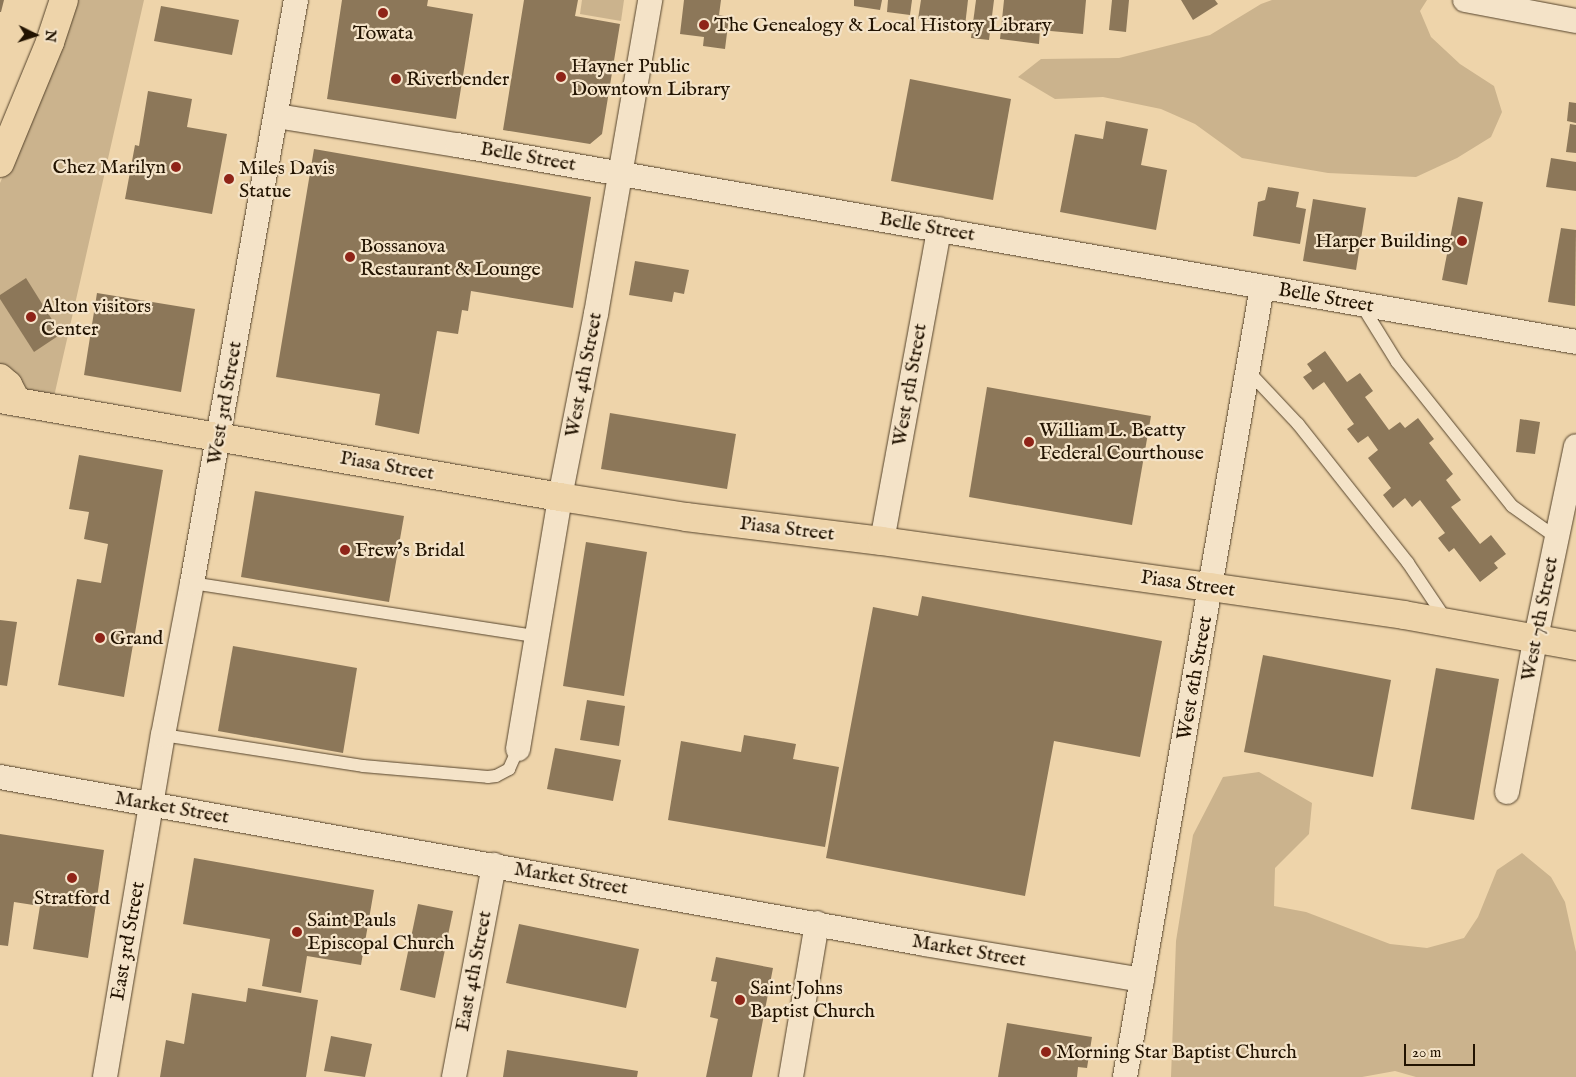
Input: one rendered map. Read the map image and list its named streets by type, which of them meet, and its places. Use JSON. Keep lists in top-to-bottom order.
{
  "streets": {
    "main road": ["Piasa Street"],
    "street": [
      "Belle Street",
      "West 4th Street",
      "West 5th Street",
      "West 3rd Street",
      "West 7th Street",
      "West 6th Street",
      "Market Street",
      "East 3rd Street",
      "East 4th Street"
    ]
  },
  "crossings": [
    ["Belle Street", "West 4th Street"],
    ["Belle Street", "West 5th Street"],
    ["Belle Street", "West 3rd Street"],
    ["Belle Street", "West 6th Street"],
    ["West 4th Street", "Piasa Street"],
    ["West 5th Street", "Piasa Street"],
    ["West 3rd Street", "Piasa Street"],
    ["West 3rd Street", "Market Street"],
    ["West 3rd Street", "East 3rd Street"],
    ["Piasa Street", "West 7th Street"],
    ["Piasa Street", "West 6th Street"],
    ["West 6th Street", "Market Street"],
    ["Market Street", "East 3rd Street"],
    ["Market Street", "East 4th Street"]
  ],
  "places": [
    "Towata",
    "The Genealogy & Local History Library",
    "Hayner Public Downtown Library",
    "Riverbender",
    "Chez Marilyn",
    "Miles Davis Statue",
    "Harper Building",
    "Bossanova Restaurant & Lounge",
    "Alton visitors Center",
    "William L. Beatty Federal Courthouse",
    "Frew's Bridal",
    "Grand",
    "Stratford",
    "Saint Pauls Episcopal Church",
    "Saint Johns Baptist Church",
    "Morning Star Baptist Church"
  ],
  "scale_bar": "20 m",
  "north": "right"
}
